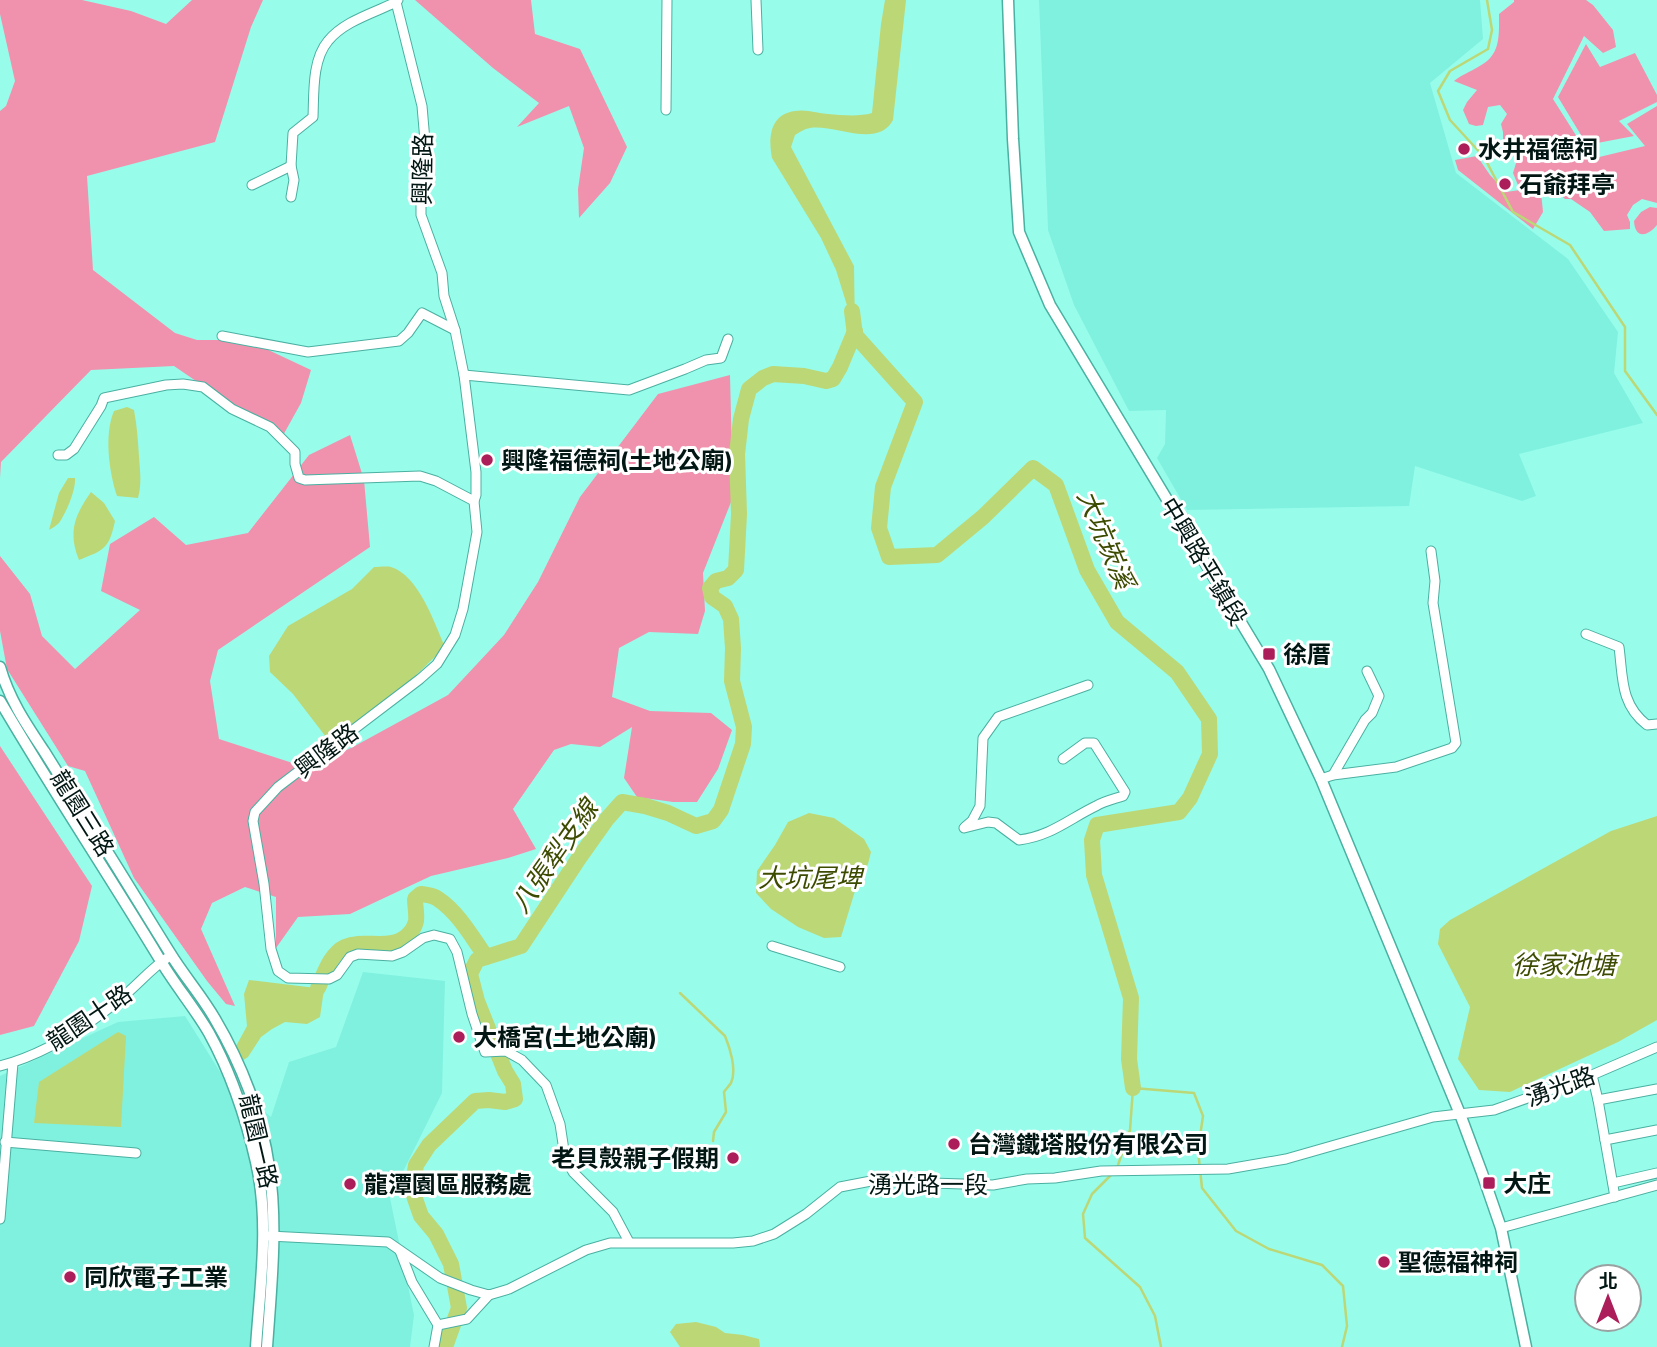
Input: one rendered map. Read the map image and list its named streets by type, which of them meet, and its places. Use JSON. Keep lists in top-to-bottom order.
{
  "streets": {
    "street": [
      "興隆路",
      "中興路平鎮段",
      "龍園三路",
      "龍園十路",
      "湧光路",
      "龍園一路",
      "湧光路一段"
    ]
  },
  "crossings": [
    ["興隆路", "湧光路一段"],
    ["中興路平鎮段", "湧光路"],
    ["中興路平鎮段", "湧光路一段"],
    ["龍園三路", "龍園十路"],
    ["龍園三路", "龍園一路"],
    ["龍園十路", "龍園一路"],
    ["湧光路", "湧光路一段"]
  ],
  "water": [
    "大坑崁溪",
    "八張犁支線",
    "大坑尾埤",
    "徐家池塘"
  ],
  "places": {
    "other": [
      "水井福德祠",
      "石爺拜亭",
      "興隆福德祠(土地公廟)",
      "大橋宮(土地公廟)",
      "台灣鐵塔股份有限公司",
      "老貝殼親子假期",
      "龍潭園區服務處",
      "聖德福神祠",
      "同欣電子工業"
    ],
    "transit": ["徐厝", "大庄"]
  },
  "north": "top"
}
